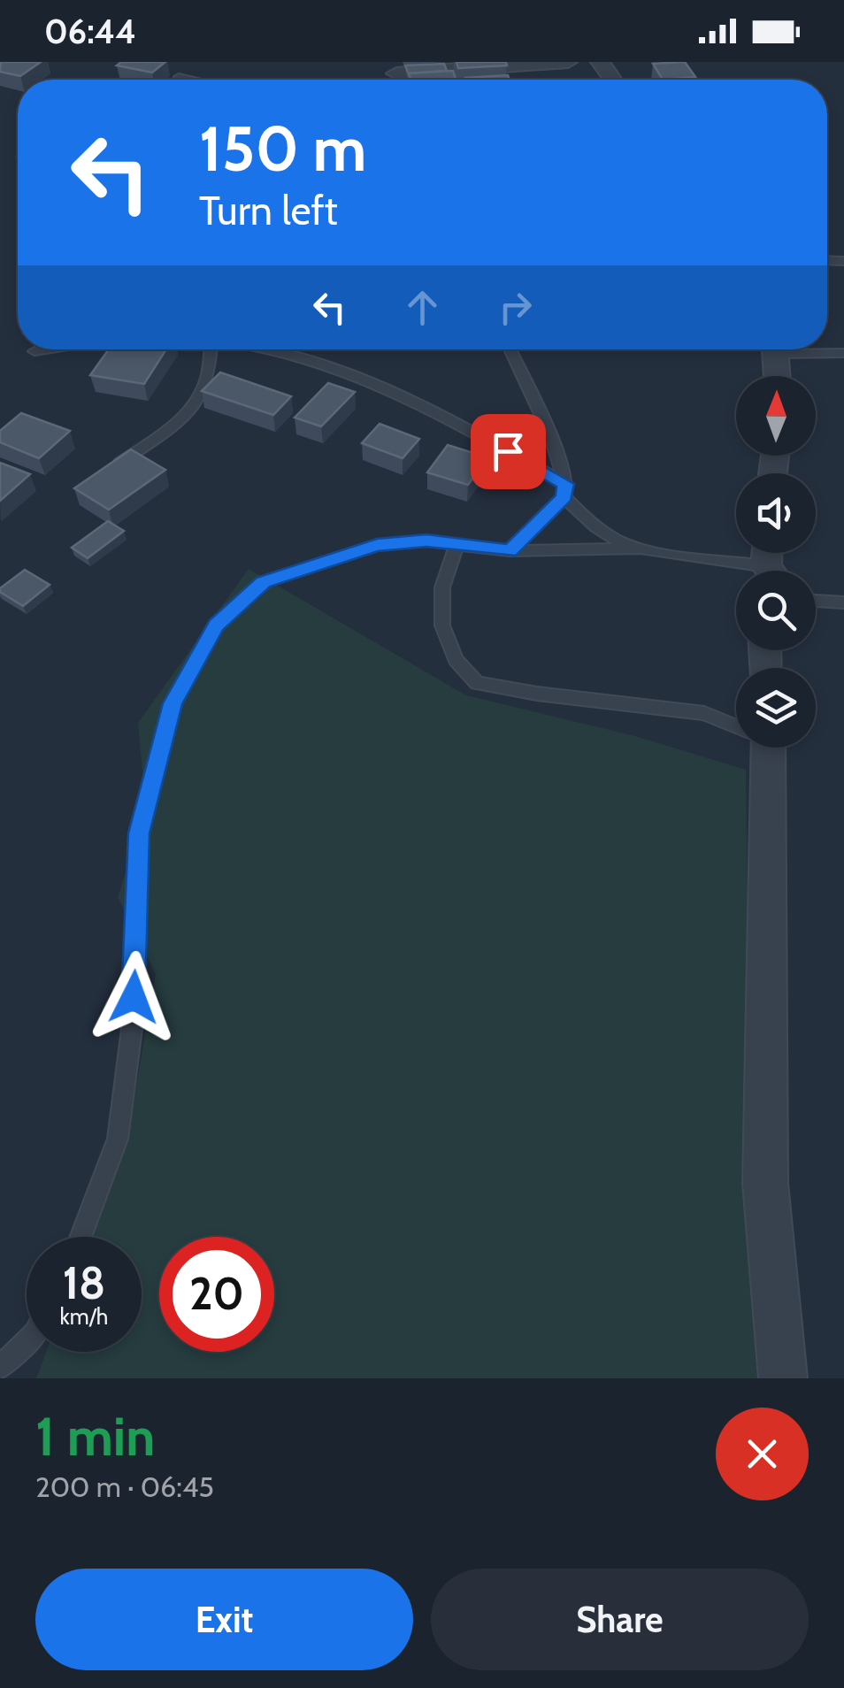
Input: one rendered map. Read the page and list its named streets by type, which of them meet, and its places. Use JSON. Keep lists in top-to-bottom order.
{
  "north": "top",
  "page": {
    "status": "06:44",
    "turn": ["150 m", "Turn left"],
    "speed": "18 km/h",
    "limit": "20",
    "heading": ["1 min", "200 m · 06:45"],
    "buttons": ["Exit", "Share"]
  }
}
